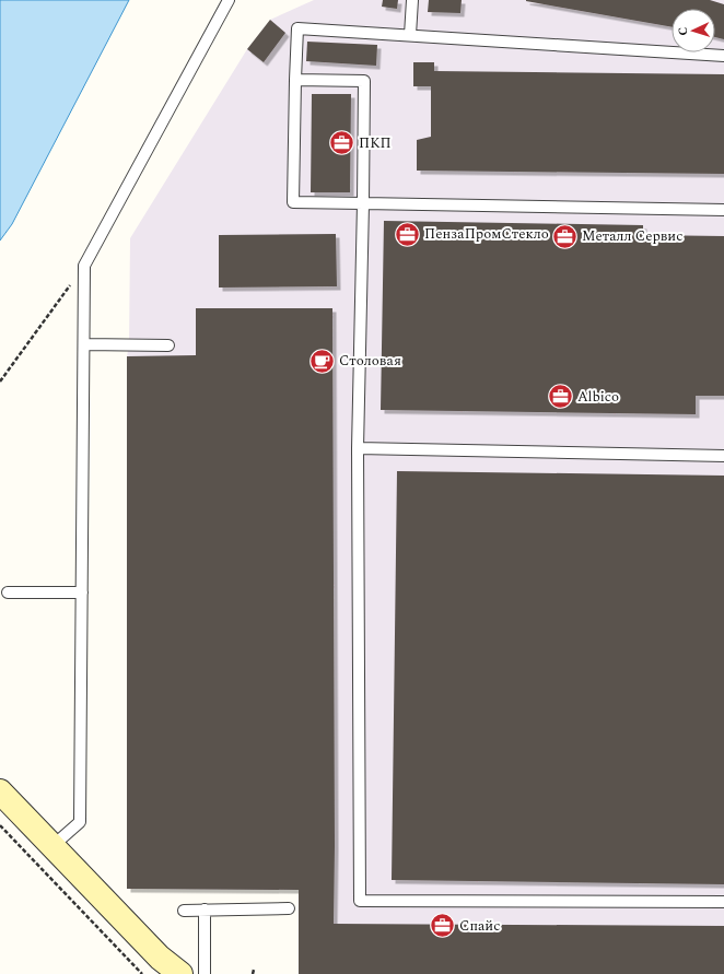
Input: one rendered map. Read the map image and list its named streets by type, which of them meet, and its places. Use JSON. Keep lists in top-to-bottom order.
{
  "places": {
    "office": [
      "ПКП",
      "ПензаПромСтекло",
      "Металл Сервис",
      "Albico",
      "Спайс"
    ],
    "cafe": ["Столовая"]
  },
  "north": "left"
}
